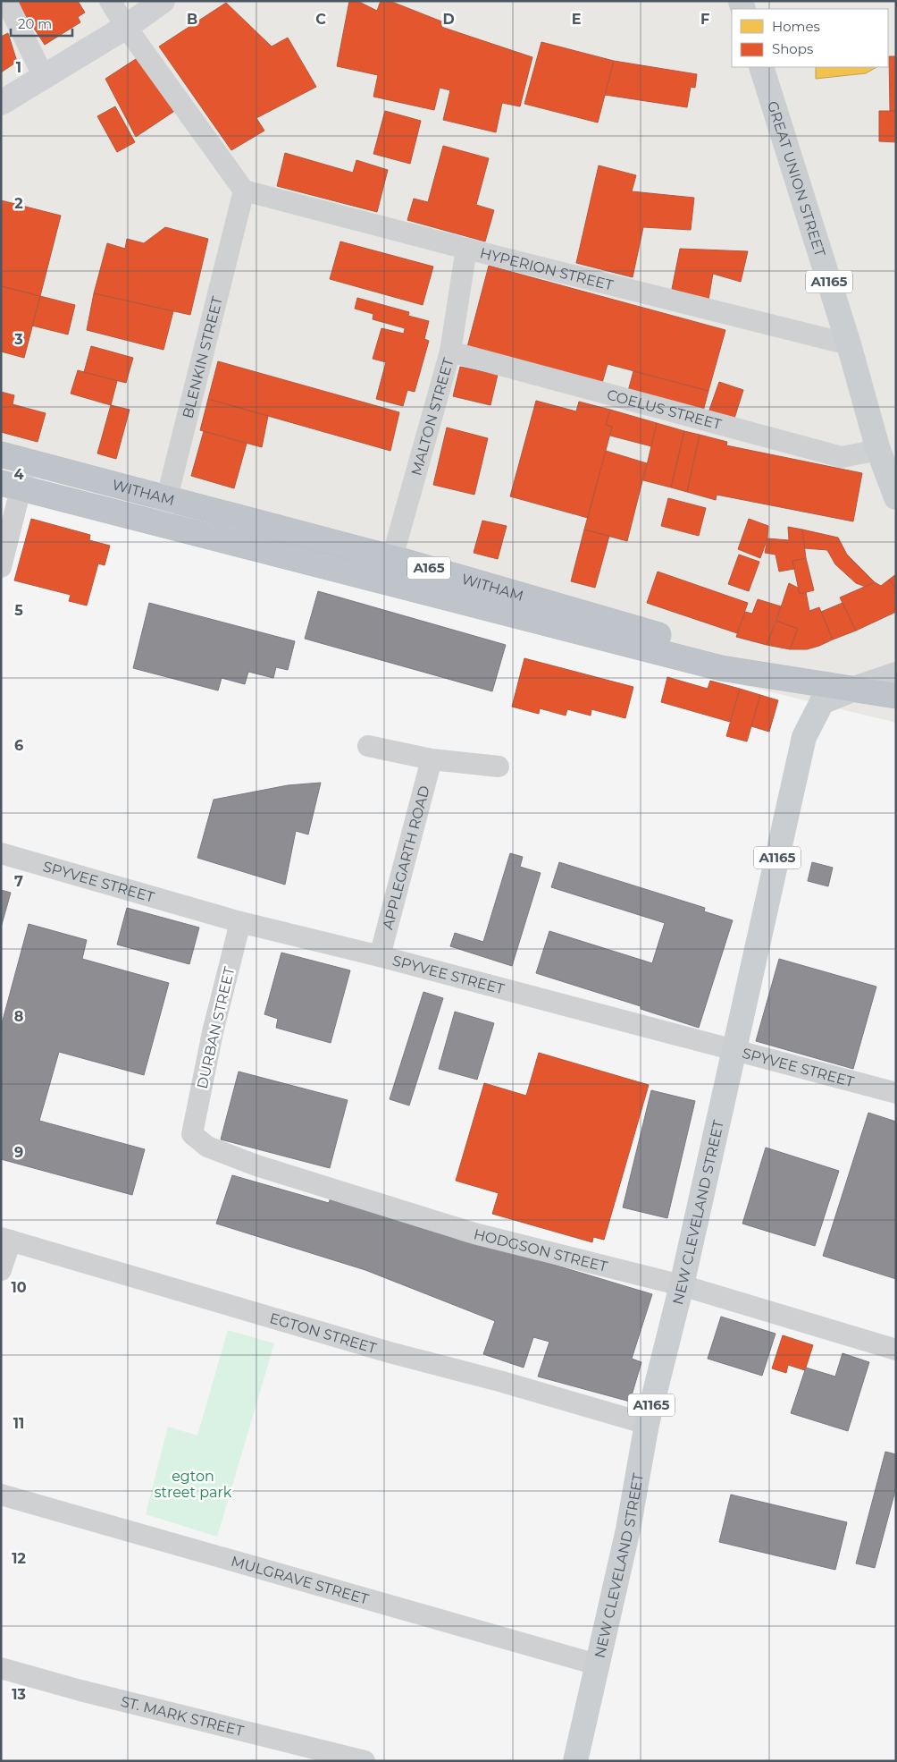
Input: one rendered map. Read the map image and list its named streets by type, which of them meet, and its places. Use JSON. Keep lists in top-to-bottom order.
{
  "streets": {
    "highway": ["WITHAM", "A165"],
    "main road": ["GREAT UNION STREET", "A1165", "NEW CLEVELAND STREET"],
    "street": [
      "HYPERION STREET",
      "BLENKIN STREET",
      "COELUS STREET",
      "MALTON STREET",
      "APPLEGARTH ROAD",
      "SPYVEE STREET",
      "DURBAN STREET",
      "HODGSON STREET",
      "EGTON STREET",
      "MULGRAVE STREET",
      "ST. MARK STREET"
    ]
  },
  "crossings": [
    ["GREAT UNION STREET", "HYPERION STREET"],
    ["GREAT UNION STREET", "COELUS STREET"],
    ["HYPERION STREET", "BLENKIN STREET"],
    ["HYPERION STREET", "MALTON STREET"],
    ["A1165", "WITHAM"],
    ["A1165", "NEW CLEVELAND STREET"],
    ["BLENKIN STREET", "WITHAM"],
    ["COELUS STREET", "MALTON STREET"],
    ["MALTON STREET", "WITHAM"],
    ["WITHAM", "NEW CLEVELAND STREET"],
    ["APPLEGARTH ROAD", "SPYVEE STREET"],
    ["SPYVEE STREET", "DURBAN STREET"],
    ["SPYVEE STREET", "NEW CLEVELAND STREET"],
    ["DURBAN STREET", "HODGSON STREET"],
    ["NEW CLEVELAND STREET", "HODGSON STREET"],
    ["NEW CLEVELAND STREET", "EGTON STREET"],
    ["NEW CLEVELAND STREET", "MULGRAVE STREET"]
  ],
  "parks": ["egton street park"],
  "legend": ["Homes", "Shops"],
  "scale_bar": "20 m",
  "grid": {
    "columns": [
      "B",
      "C",
      "D",
      "E",
      "F"
    ],
    "rows": [
      "1",
      "2",
      "3",
      "4",
      "5",
      "6",
      "7",
      "8",
      "9",
      "10",
      "11",
      "12",
      "13"
    ]
  }
}
